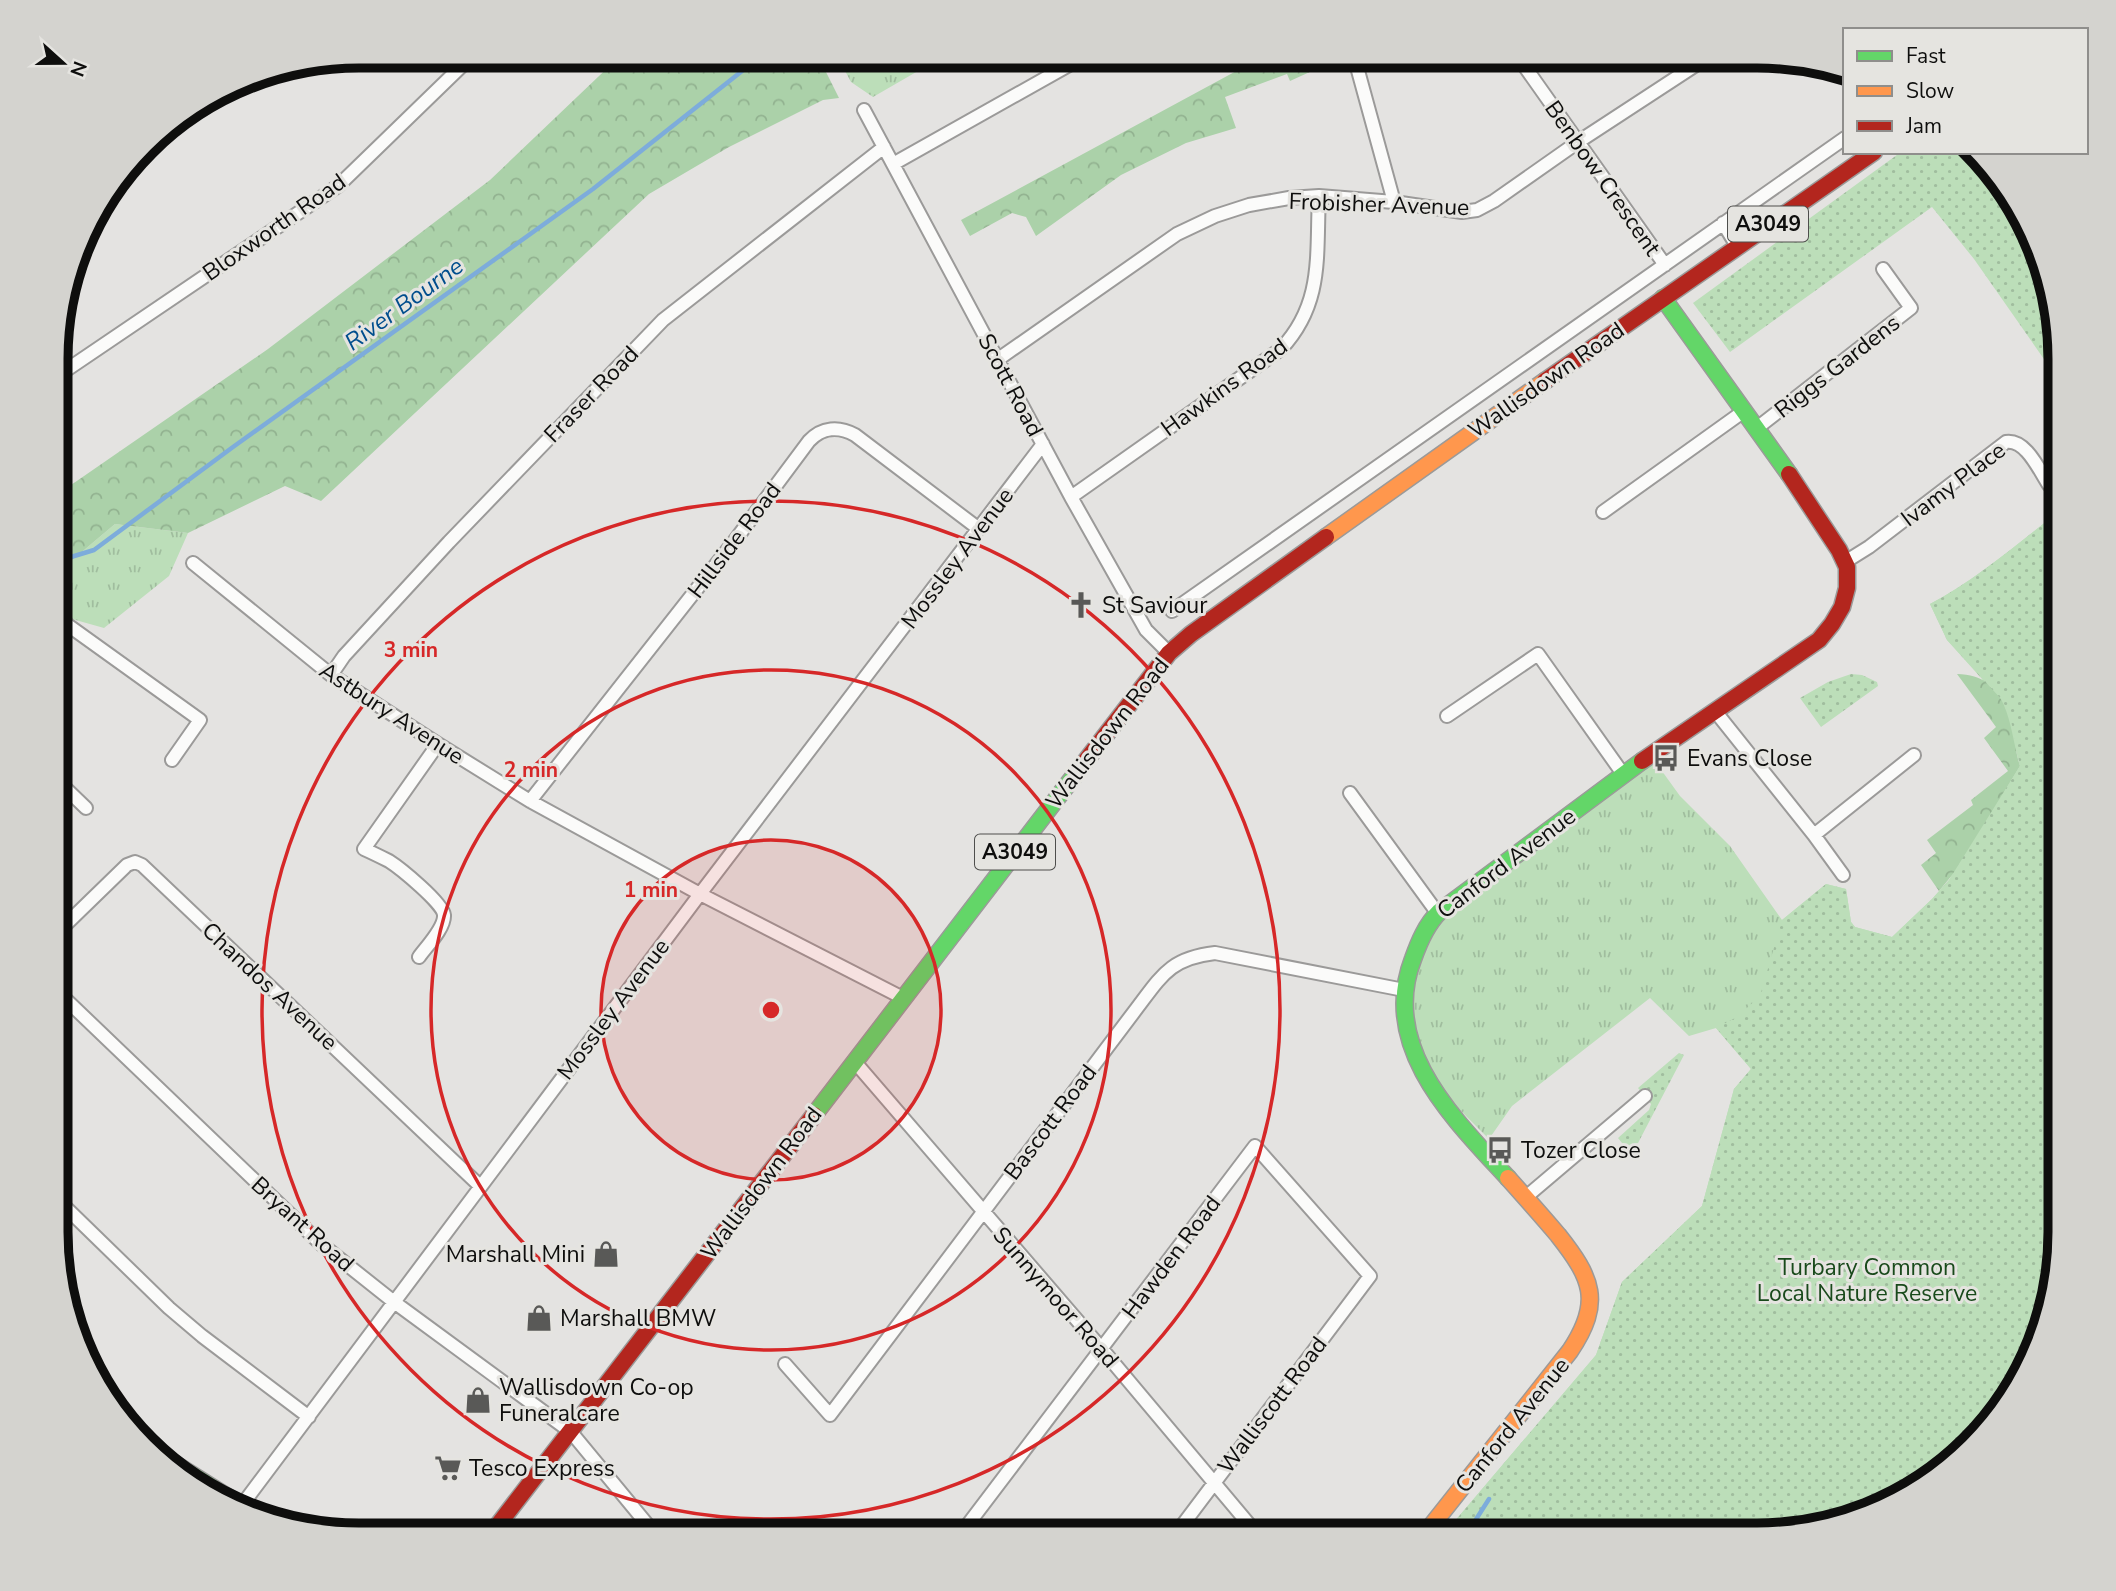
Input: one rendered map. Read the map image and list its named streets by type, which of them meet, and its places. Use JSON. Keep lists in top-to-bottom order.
{
  "streets": {
    "main road": ["A3049", "Wallisdown Road", "Canford Avenue"],
    "street": [
      "Benbow Crescent",
      "Frobisher Avenue",
      "Bloxworth Road",
      "Riggs Gardens",
      "Scott Road",
      "Hawkins Road",
      "Fraser Road",
      "Ivamy Place",
      "Hillside Road",
      "Mossley Avenue",
      "Astbury Avenue",
      "Chandos Avenue",
      "Bascott Road",
      "Bryant Road",
      "Hawden Road",
      "Sunnymoor Road",
      "Walliscott Road"
    ]
  },
  "crossings": [
    ["Benbow Crescent", "Frobisher Avenue"],
    ["Benbow Crescent", "Wallisdown Road"],
    ["Frobisher Avenue", "Scott Road"],
    ["Frobisher Avenue", "Hawkins Road"],
    ["Wallisdown Road", "Scott Road"],
    ["Wallisdown Road", "Astbury Avenue"],
    ["Wallisdown Road", "Bryant Road"],
    ["Wallisdown Road", "Sunnymoor Road"],
    ["Scott Road", "Hawkins Road"],
    ["Scott Road", "Fraser Road"],
    ["Scott Road", "Mossley Avenue"],
    ["Fraser Road", "Astbury Avenue"],
    ["Ivamy Place", "Canford Avenue"],
    ["Hillside Road", "Mossley Avenue"],
    ["Hillside Road", "Astbury Avenue"],
    ["Mossley Avenue", "Astbury Avenue"],
    ["Mossley Avenue", "Chandos Avenue"],
    ["Mossley Avenue", "Bryant Road"],
    ["Canford Avenue", "Bascott Road"],
    ["Bascott Road", "Sunnymoor Road"],
    ["Hawden Road", "Sunnymoor Road"],
    ["Hawden Road", "Walliscott Road"],
    ["Sunnymoor Road", "Walliscott Road"]
  ],
  "water": ["River Bourne"],
  "parks": ["Turbary Common Local Nature Reserve"],
  "places": {
    "church": ["St Saviour"],
    "bus stop": ["Evans Close", "Tozer Close"],
    "shop": ["Marshall Mini", "Marshall BMW", "Wallisdown Co-op Funeralcare"],
    "supermarket": ["Tesco Express"]
  },
  "legend": ["Fast", "Slow", "Jam"],
  "north": "right",
  "rings": ["3 min", "2 min", "1 min"]
}
